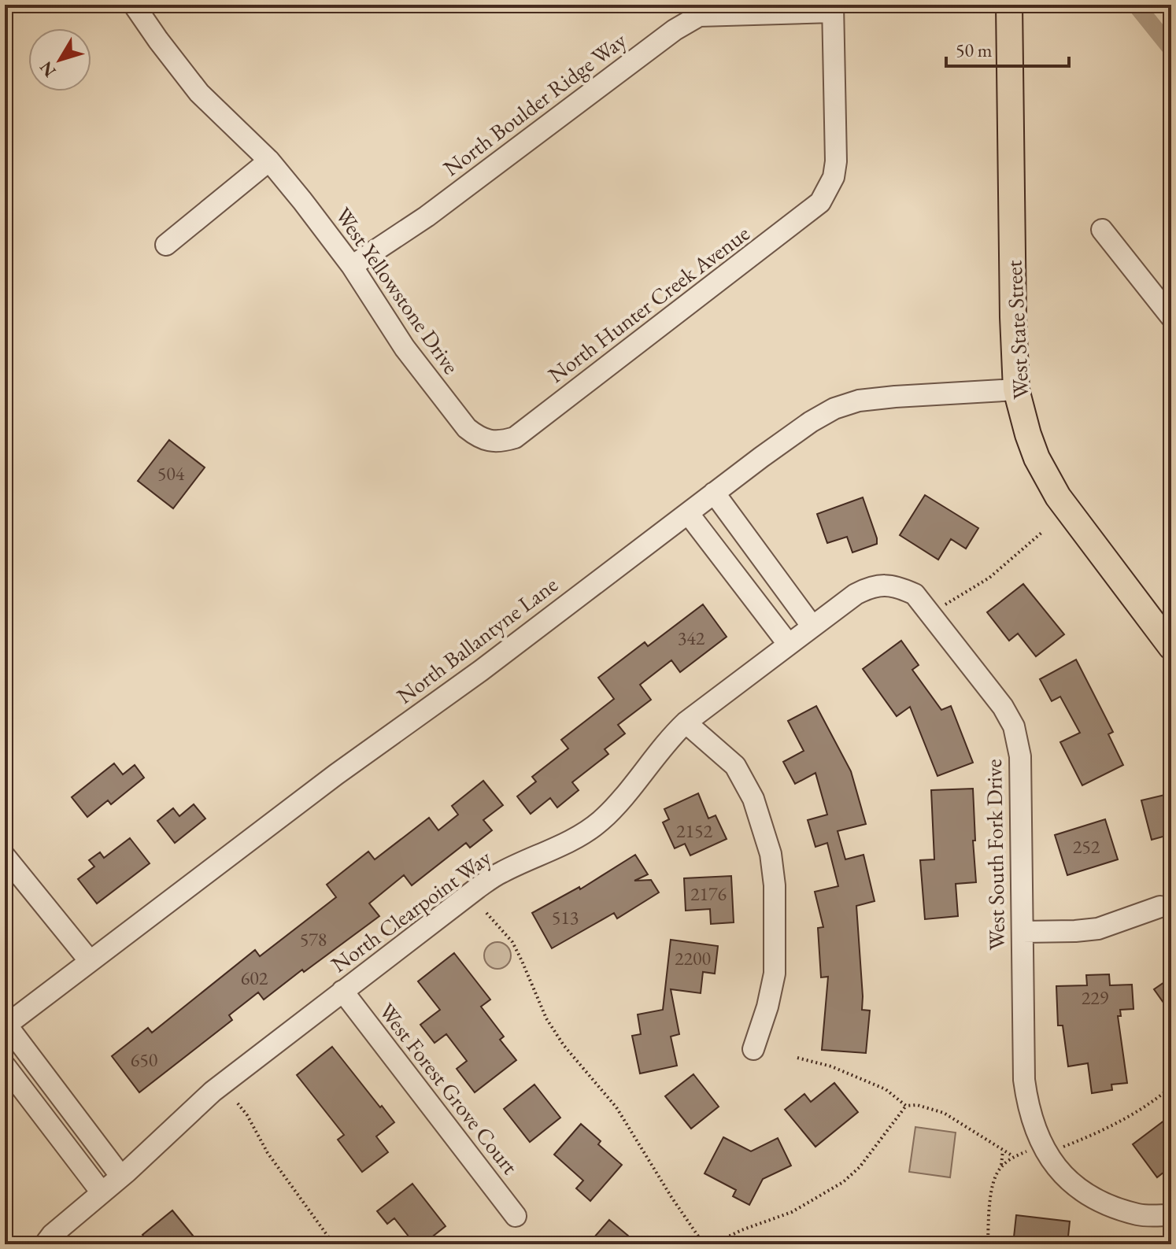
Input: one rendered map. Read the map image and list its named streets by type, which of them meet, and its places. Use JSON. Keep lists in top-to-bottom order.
{
  "streets": {
    "main road": ["West State Street"],
    "street": [
      "North Boulder Ridge Way",
      "West Yellowstone Drive",
      "North Hunter Creek Avenue",
      "North Ballantyne Lane",
      "West South Fork Drive",
      "North Clearpoint Way",
      "West Forest Grove Court"
    ]
  },
  "crossings": [
    ["North Boulder Ridge Way", "West Yellowstone Drive"],
    ["North Boulder Ridge Way", "North Hunter Creek Avenue"],
    ["West Yellowstone Drive", "North Hunter Creek Avenue"],
    ["West State Street", "North Ballantyne Lane"],
    ["West South Fork Drive", "North Clearpoint Way"],
    ["North Clearpoint Way", "West Forest Grove Court"]
  ],
  "house_numbers": [
    "504",
    "342",
    "2152",
    "252",
    "2176",
    "513",
    "578",
    "2200",
    "602",
    "229",
    "650"
  ],
  "scale_bar": "50 m",
  "north": "bottom left"
}
